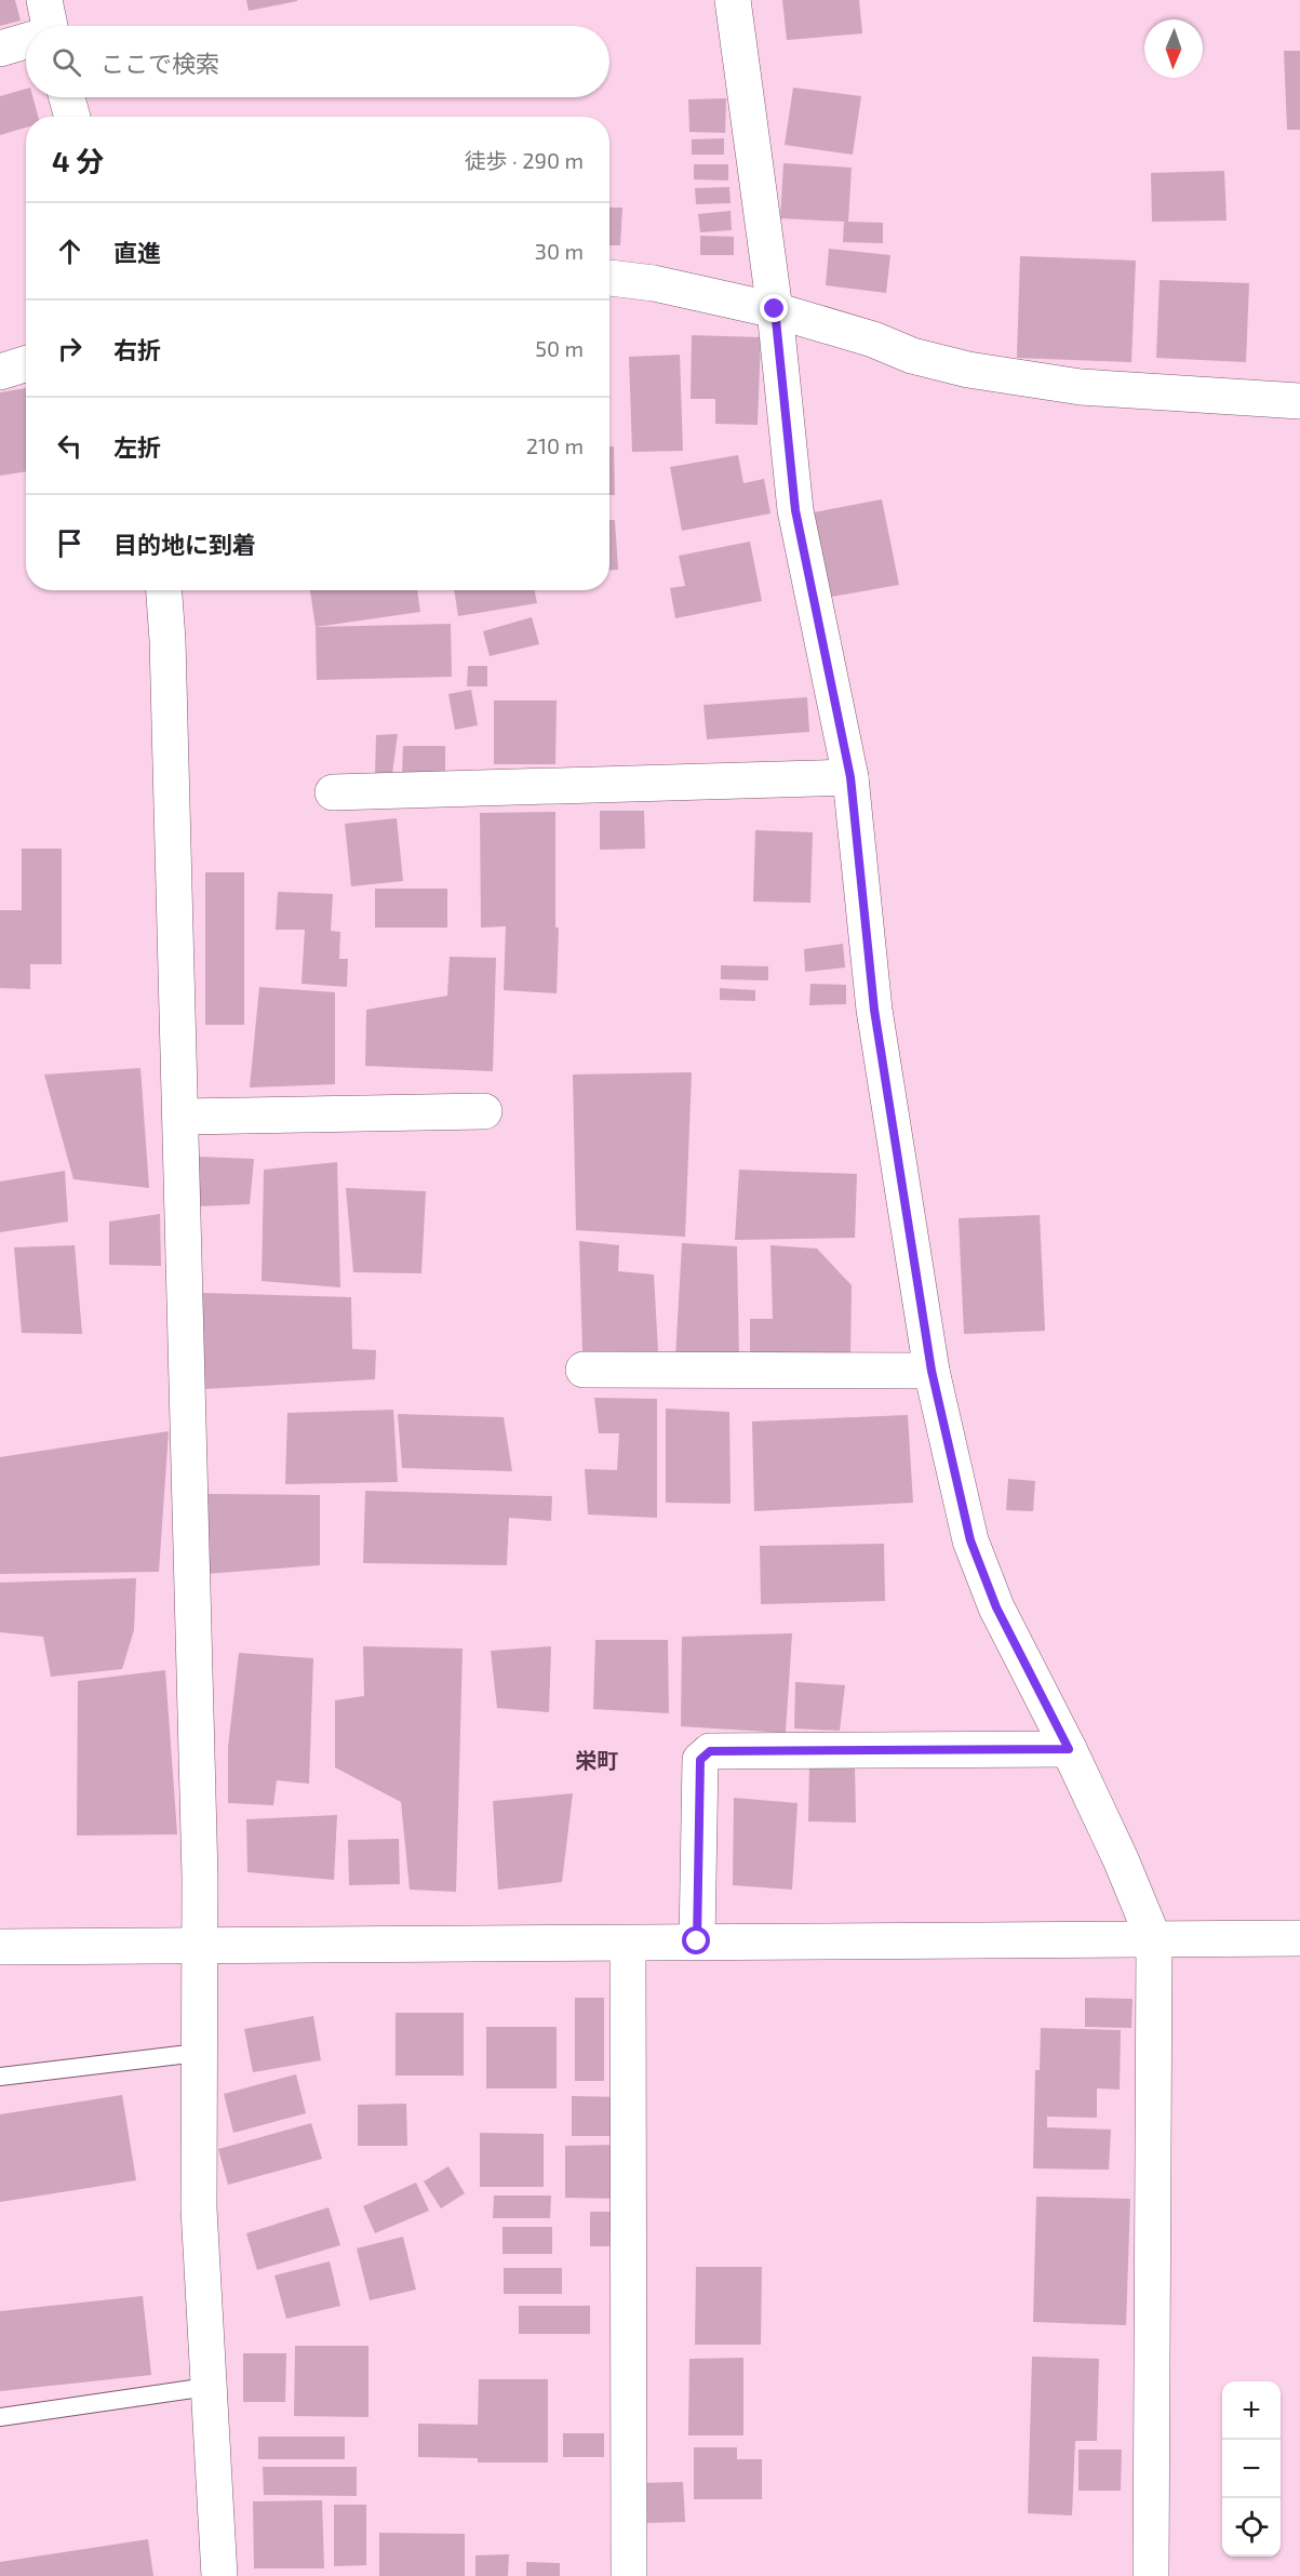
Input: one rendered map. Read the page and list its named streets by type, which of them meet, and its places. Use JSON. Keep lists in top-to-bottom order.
{
  "districts": ["栄町"],
  "north": "bottom",
  "page": {
    "search": "ここで検索",
    "heading": ["4 分", "徒歩 · 290 m"],
    "list": [
      ["直進", "30 m"],
      ["右折", "50 m"],
      ["左折", "210 m"],
      "目的地に到着"
    ],
    "map_buttons": ["+", "−"]
  }
}
